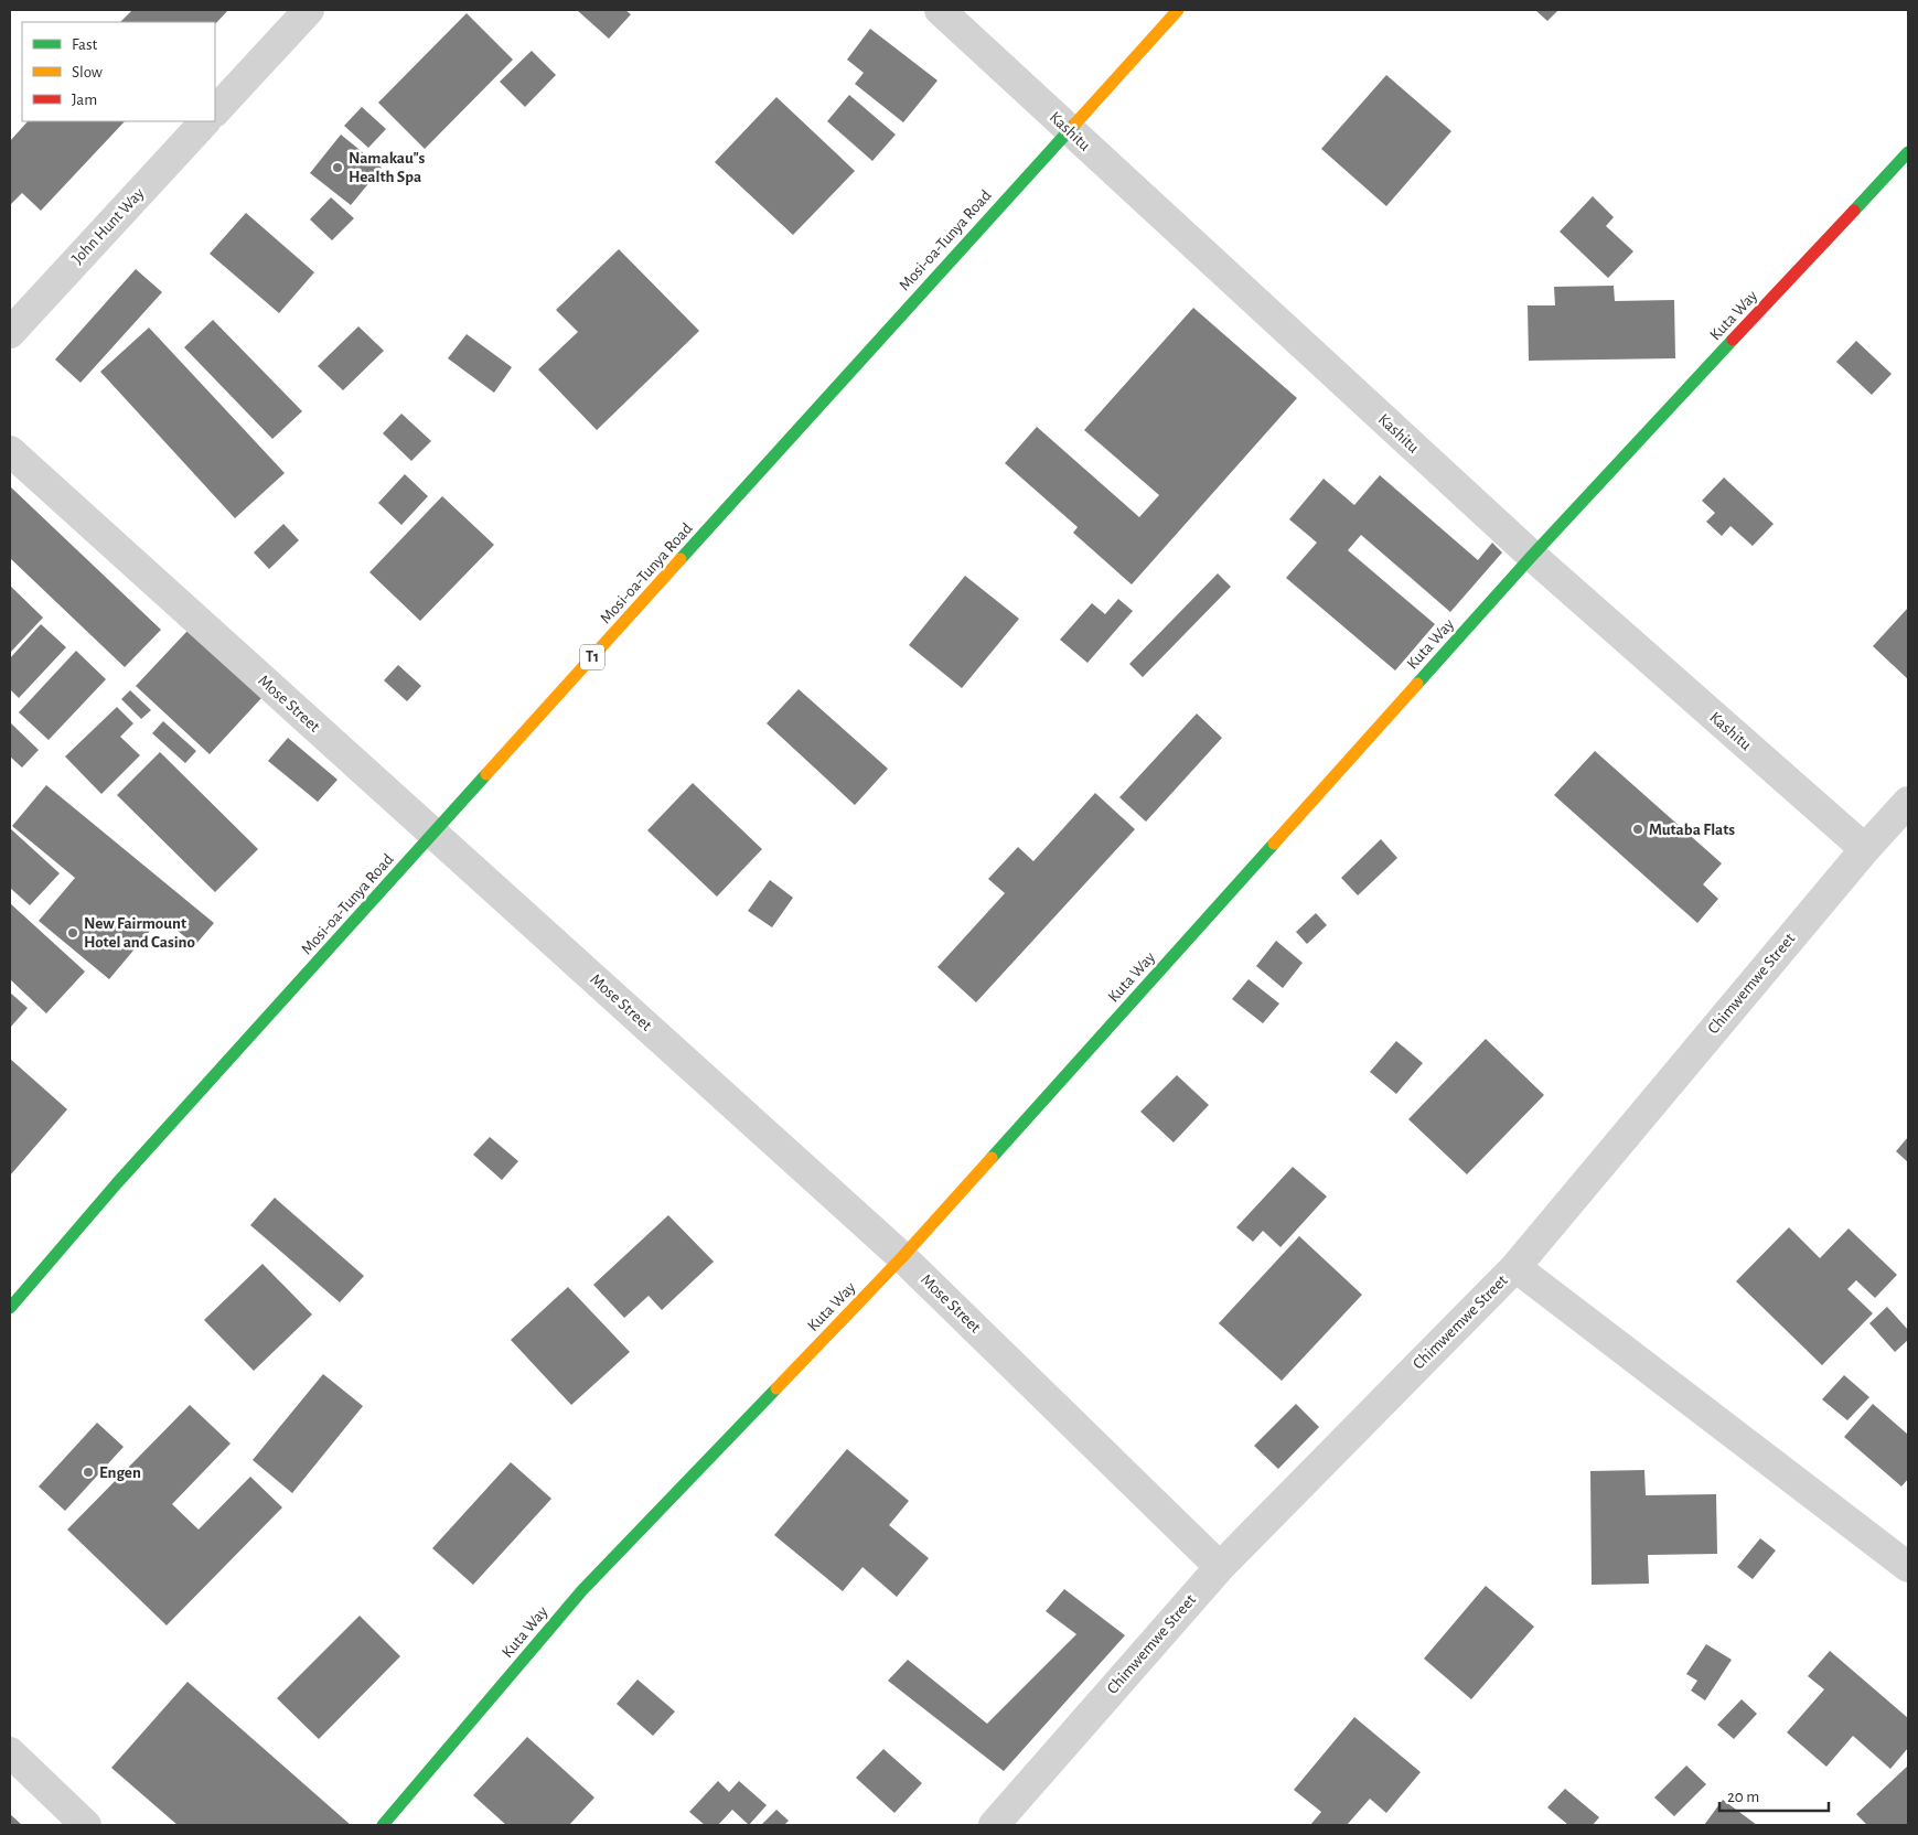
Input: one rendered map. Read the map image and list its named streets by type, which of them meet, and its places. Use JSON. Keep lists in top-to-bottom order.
{
  "streets": {
    "main road": ["Mosi-oa-Tunya Road", "Kuta Way", "T1"],
    "street": [
      "Kashitu",
      "John Hunt Way",
      "Mose Street",
      "Chimwemwe Street"
    ]
  },
  "crossings": [
    ["Kashitu", "Mosi-oa-Tunya Road"],
    ["Kashitu", "Kuta Way"],
    ["Kashitu", "Chimwemwe Street"],
    ["Mosi-oa-Tunya Road", "Mose Street"],
    ["Kuta Way", "Mose Street"],
    ["Mose Street", "Chimwemwe Street"]
  ],
  "places": [
    "Namakau\"s Health Spa",
    "Mutaba Flats",
    "New Fairmount Hotel and Casino",
    "Engen"
  ],
  "legend": ["Fast", "Slow", "Jam"],
  "scale_bar": "20 m"
}
